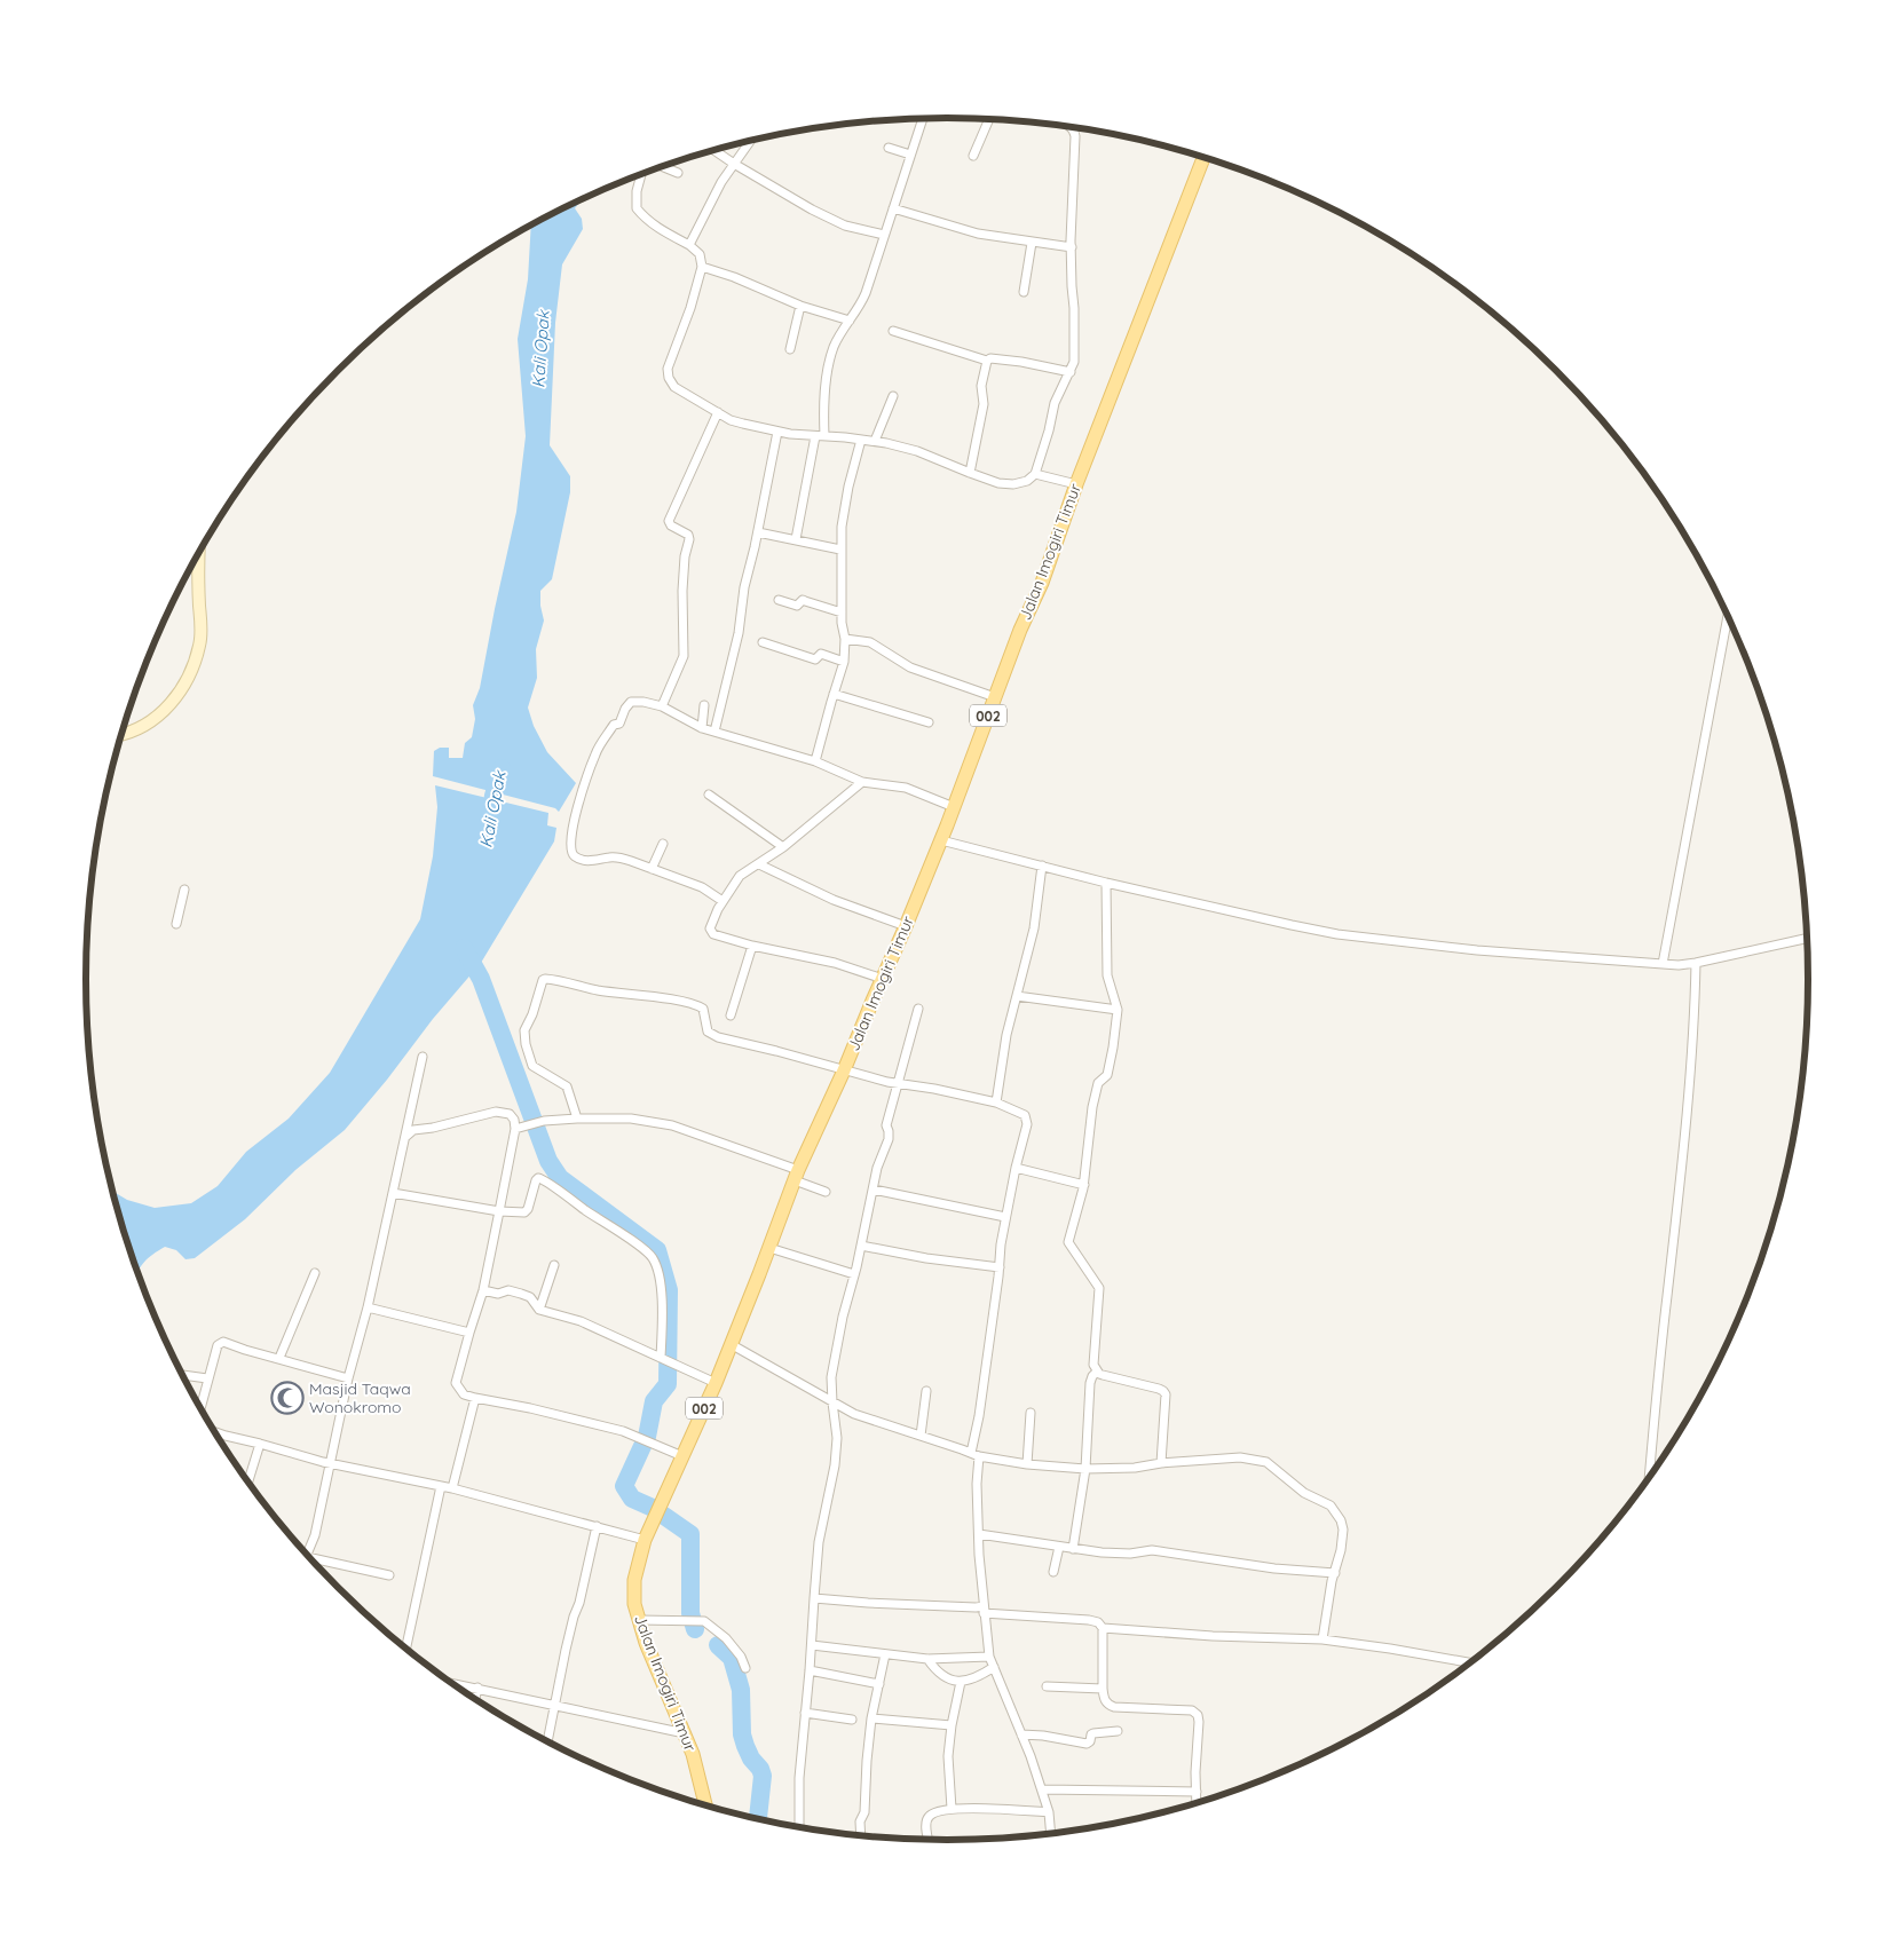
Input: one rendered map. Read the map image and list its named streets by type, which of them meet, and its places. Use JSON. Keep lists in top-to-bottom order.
{
  "streets": {
    "main road": ["Jalan Imogiri Timur", "002"]
  },
  "water": ["Kali Opak"],
  "places": {
    "mosque": ["Masjid Taqwa Wonokromo"]
  }
}
